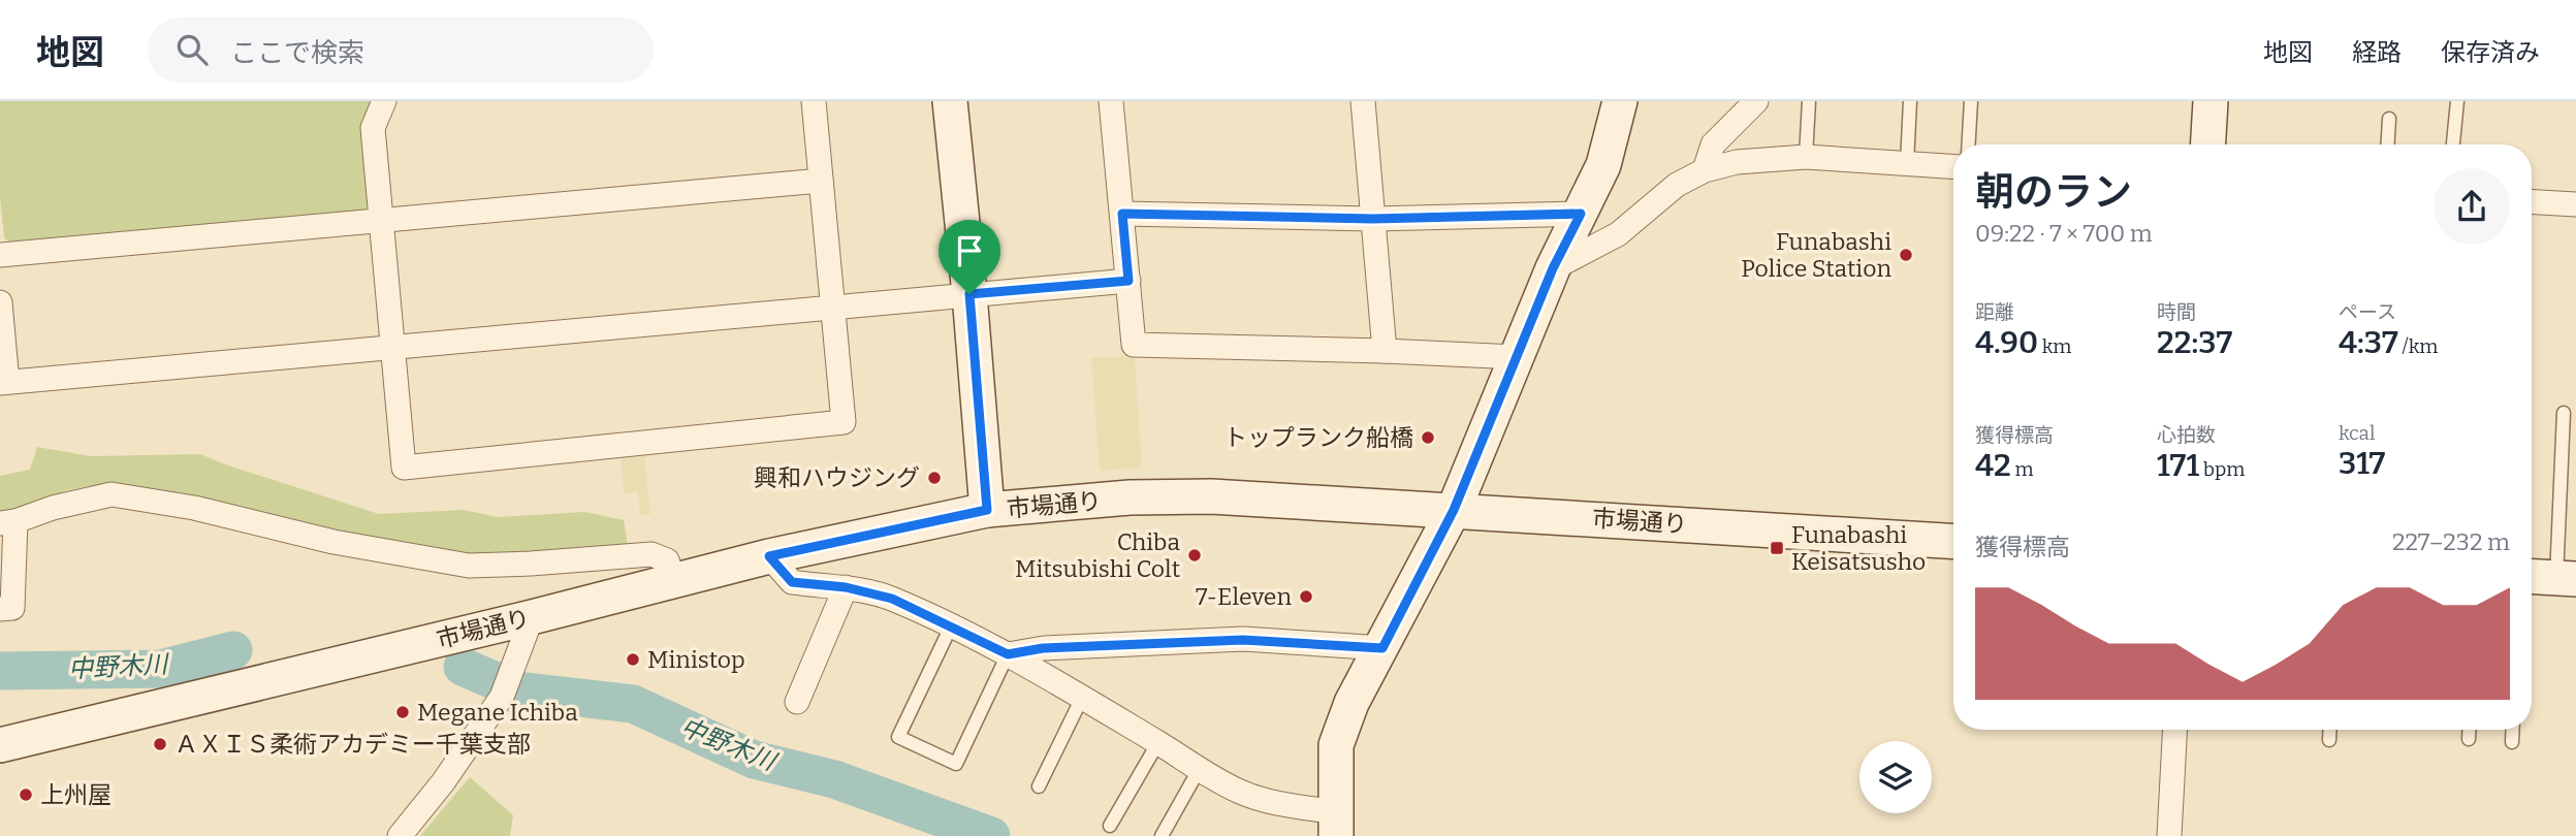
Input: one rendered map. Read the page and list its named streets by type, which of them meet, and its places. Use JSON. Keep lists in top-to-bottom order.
{
  "streets": {
    "street": ["市場通り"]
  },
  "water": ["中野木川"],
  "places": {
    "other": [
      "Funabashi Police Station",
      "トップランク船橋",
      "興和ハウジング",
      "Chiba Mitsubishi Colt",
      "7-Eleven",
      "Ministop",
      "Megane Ichiba",
      "ＡＸＩＳ柔術アカデミー千葉支部",
      "上州屋"
    ],
    "transit": ["Funabashi Keisatsusho"]
  },
  "page": {
    "header": "地図",
    "search": "ここで検索",
    "nav": ["地図", "経路", "保存済み"],
    "heading": ["朝のラン", "09:22 · 7 × 700 m"],
    "stats": [
      ["距離", "4.90 km"],
      ["時間", "22:37"],
      ["ペース", "4:37 /km"],
      ["獲得標高", "42 m"],
      ["心拍数", "171 bpm"],
      ["kcal", "317"]
    ],
    "chart": ["獲得標高", "227–232 m"]
  }
}
